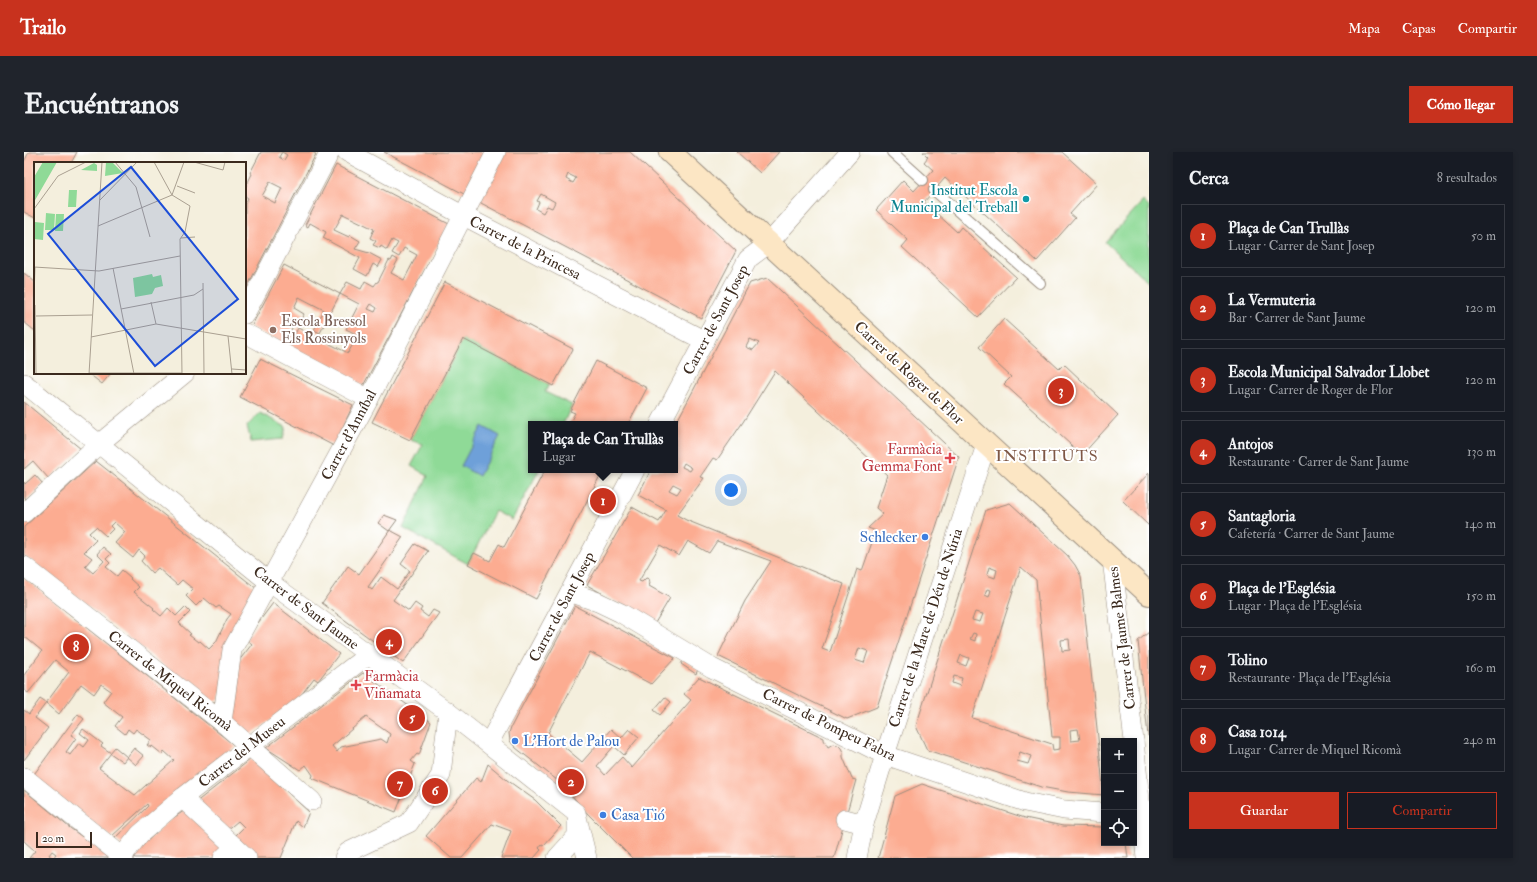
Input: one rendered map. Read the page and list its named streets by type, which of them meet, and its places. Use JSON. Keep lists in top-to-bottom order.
{
  "streets": {
    "street": [
      "Carrer de la Princesa",
      "Carrer de Sant Josep",
      "Carrer de Roger de Flor",
      "Carrer d'Anníbal",
      "Carrer de Sant Jaume",
      "Carrer de la Mare de Déu de Núria",
      "Carrer de Jaume Balmes",
      "Carrer de Miquel Ricomà",
      "Carrer de Pompeu Fabra",
      "Carrer del Museu"
    ]
  },
  "crossings": [
    ["Carrer de la Princesa", "Carrer de Sant Josep"],
    ["Carrer de la Princesa", "Carrer d'Anníbal"],
    ["Carrer de Sant Josep", "Carrer de Roger de Flor"],
    ["Carrer de Sant Josep", "Carrer de Sant Jaume"],
    ["Carrer de Sant Josep", "Carrer de Pompeu Fabra"],
    ["Carrer de Roger de Flor", "Carrer de la Mare de Déu de Núria"],
    ["Carrer de Roger de Flor", "Carrer de Jaume Balmes"],
    ["Carrer d'Anníbal", "Carrer de Sant Jaume"],
    ["Carrer d'Anníbal", "Carrer de Miquel Ricomà"],
    ["Carrer de Sant Jaume", "Carrer del Museu"],
    ["Carrer de la Mare de Déu de Núria", "Carrer de Pompeu Fabra"],
    ["Carrer de Miquel Ricomà", "Carrer del Museu"]
  ],
  "districts": ["INSTITUTS"],
  "places": {
    "other": [
      "Institut Escola Municipal del Treball",
      "Escola Bressol Els Rossinyols",
      "Schlecker",
      "L'Hort de Palou",
      "Casa Tió"
    ],
    "health": ["Farmàcia Gemma Font", "Farmàcia Viñamata"]
  },
  "scale_bar": "20 m",
  "page": {
    "header": "Trailo",
    "nav": ["Mapa", "Capas", "Compartir"],
    "buttons": [
      "Cómo llegar",
      ["Guardar", "Compartir"]
    ],
    "title": "Encuéntranos",
    "heading": ["Cerca", "8 resultados"],
    "list": [
      {
        "mark": "1",
        "name": "Plaça de Can Trullàs",
        "note": "Lugar · Carrer de Sant Josep",
        "value": "50 m"
      },
      {
        "mark": "2",
        "name": "La Vermuteria",
        "note": "Bar · Carrer de Sant Jaume",
        "value": "120 m"
      },
      {
        "mark": "3",
        "name": "Escola Municipal Salvador Llobet",
        "note": "Lugar · Carrer de Roger de Flor",
        "value": "120 m"
      },
      {
        "mark": "4",
        "name": "Antojos",
        "note": "Restaurante · Carrer de Sant Jaume",
        "value": "130 m"
      },
      {
        "mark": "5",
        "name": "Santagloria",
        "note": "Cafetería · Carrer de Sant Jaume",
        "value": "140 m"
      },
      {
        "mark": "6",
        "name": "Plaça de l'Església",
        "note": "Lugar · Plaça de l'Església",
        "value": "150 m"
      },
      {
        "mark": "7",
        "name": "Tolino",
        "note": "Restaurante · Plaça de l'Església",
        "value": "160 m"
      },
      {
        "mark": "8",
        "name": "Casa 1014",
        "note": "Lugar · Carrer de Miquel Ricomà",
        "value": "240 m"
      }
    ],
    "pins": [
      "3",
      "1",
      "4",
      "8",
      "5",
      "2",
      "7",
      "6"
    ],
    "popup": ["Plaça de Can Trullàs", "Lugar"],
    "map_buttons": ["+", "−"],
    "scale": "20 m"
  }
}
